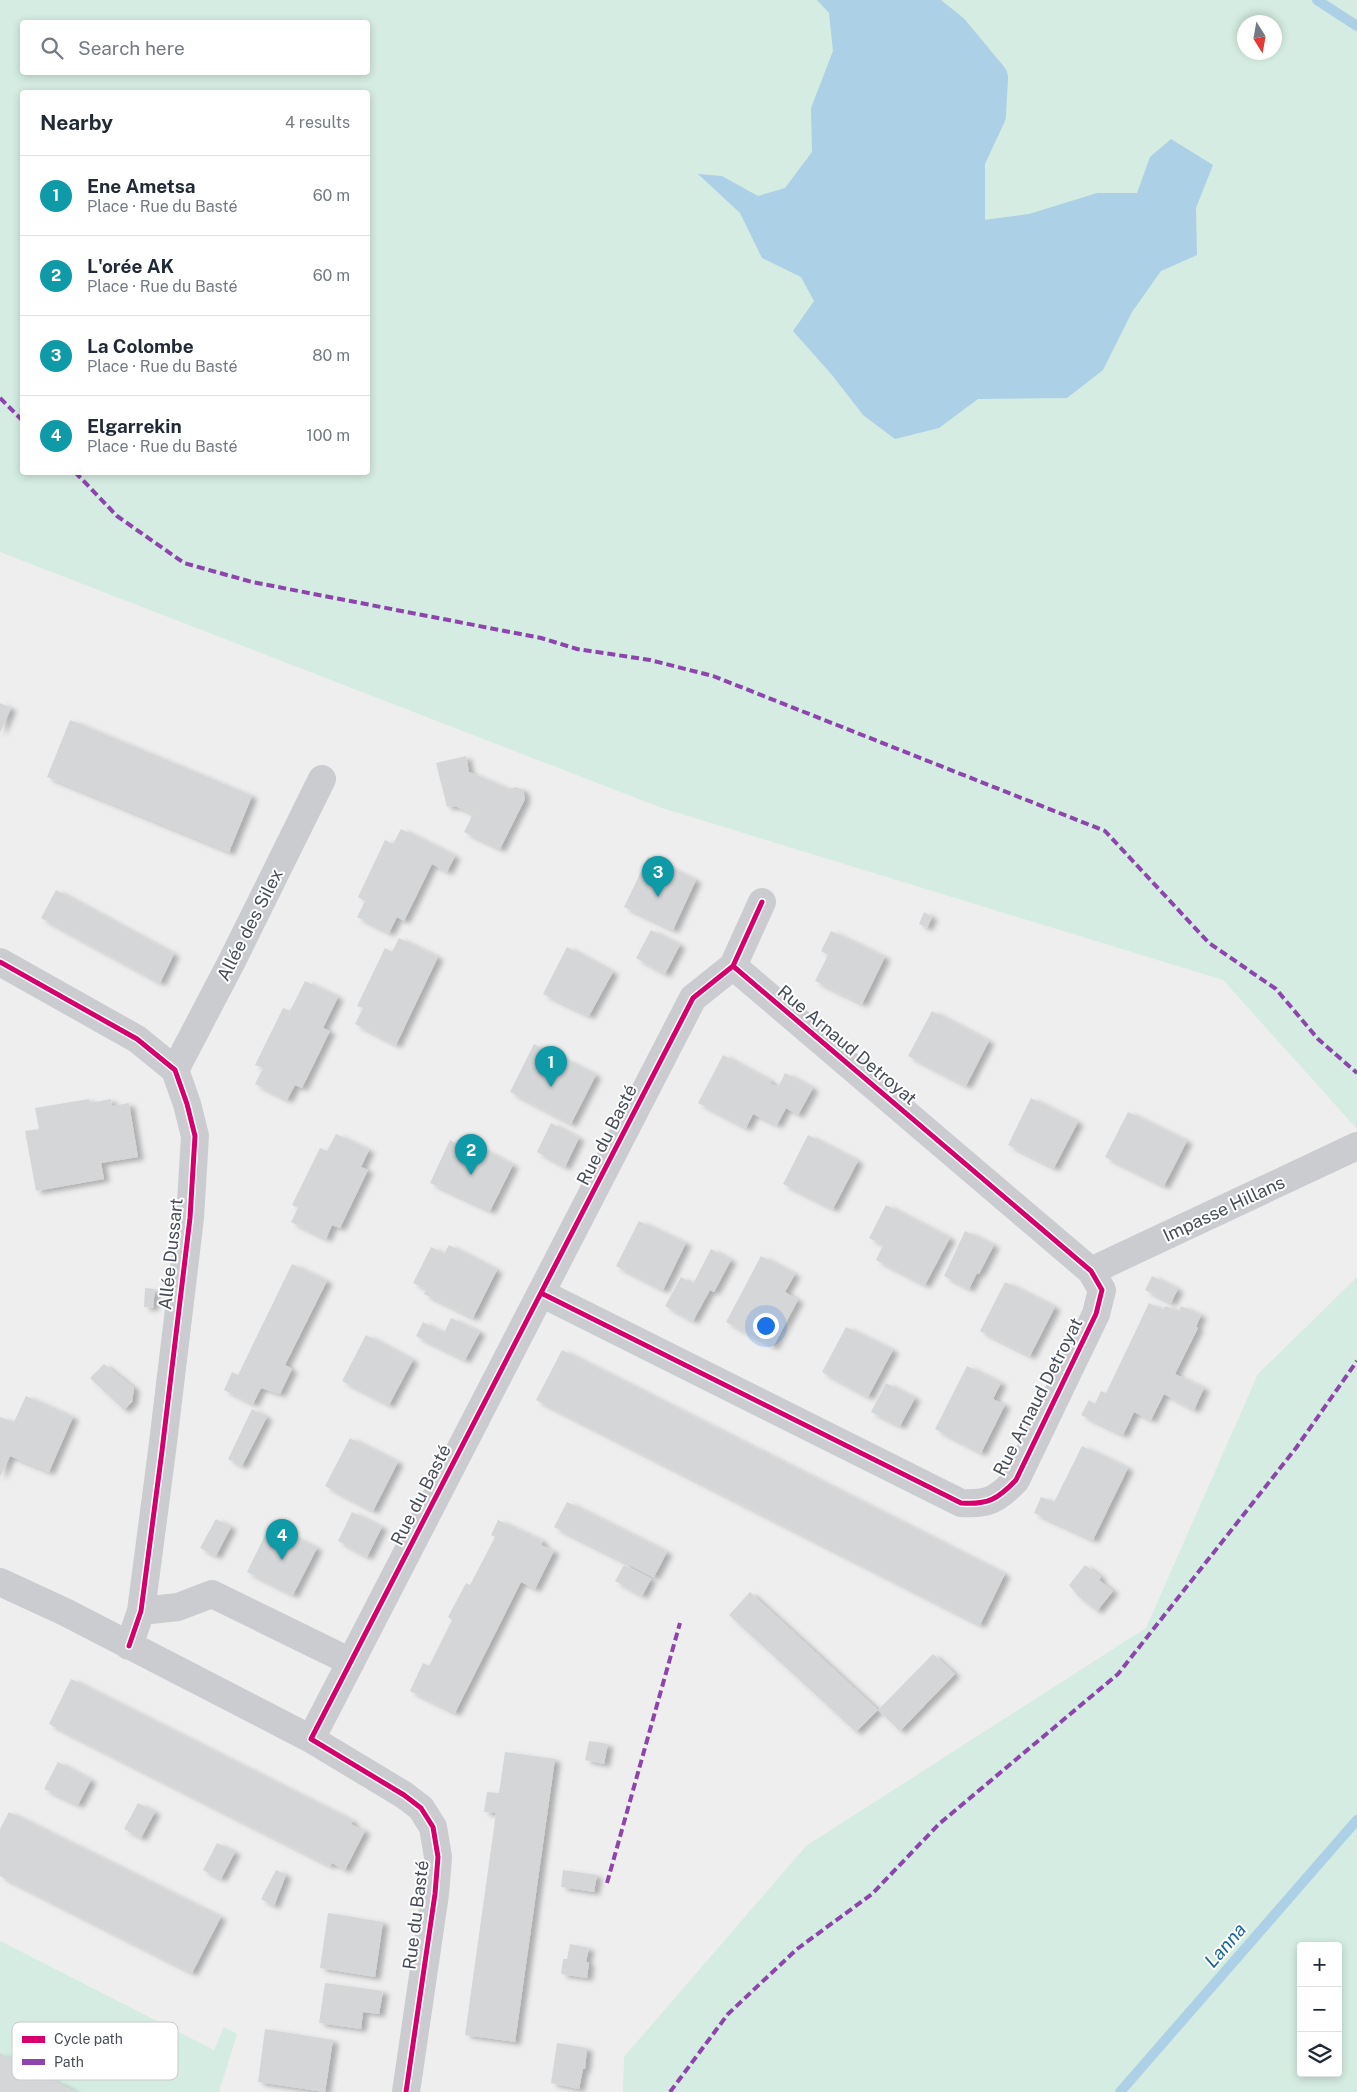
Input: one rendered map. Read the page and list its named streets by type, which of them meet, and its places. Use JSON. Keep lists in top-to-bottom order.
{
  "streets": {
    "street": [
      "Allée des Silex",
      "Rue Arnaud Detroyat",
      "Rue du Basté",
      "Impasse Hillans",
      "Allée Dussart"
    ]
  },
  "crossings": [
    ["Allée des Silex", "Allée Dussart"],
    ["Rue Arnaud Detroyat", "Rue du Basté"],
    ["Rue Arnaud Detroyat", "Impasse Hillans"],
    ["Rue du Basté", "Allée Dussart"]
  ],
  "water": ["Lanna"],
  "legend": ["Cycle path", "Path"],
  "north": "bottom",
  "page": {
    "search": "Search here",
    "heading": ["Nearby", "4 results"],
    "list": [
      {
        "mark": "1",
        "name": "Ene Ametsa",
        "note": "Place · Rue du Basté",
        "value": "60 m"
      },
      {
        "mark": "2",
        "name": "L'orée AK",
        "note": "Place · Rue du Basté",
        "value": "60 m"
      },
      {
        "mark": "3",
        "name": "La Colombe",
        "note": "Place · Rue du Basté",
        "value": "80 m"
      },
      {
        "mark": "4",
        "name": "Elgarrekin",
        "note": "Place · Rue du Basté",
        "value": "100 m"
      }
    ],
    "pins": [
      "3",
      "1",
      "2",
      "4"
    ],
    "map_buttons": ["+", "−"]
  }
}
